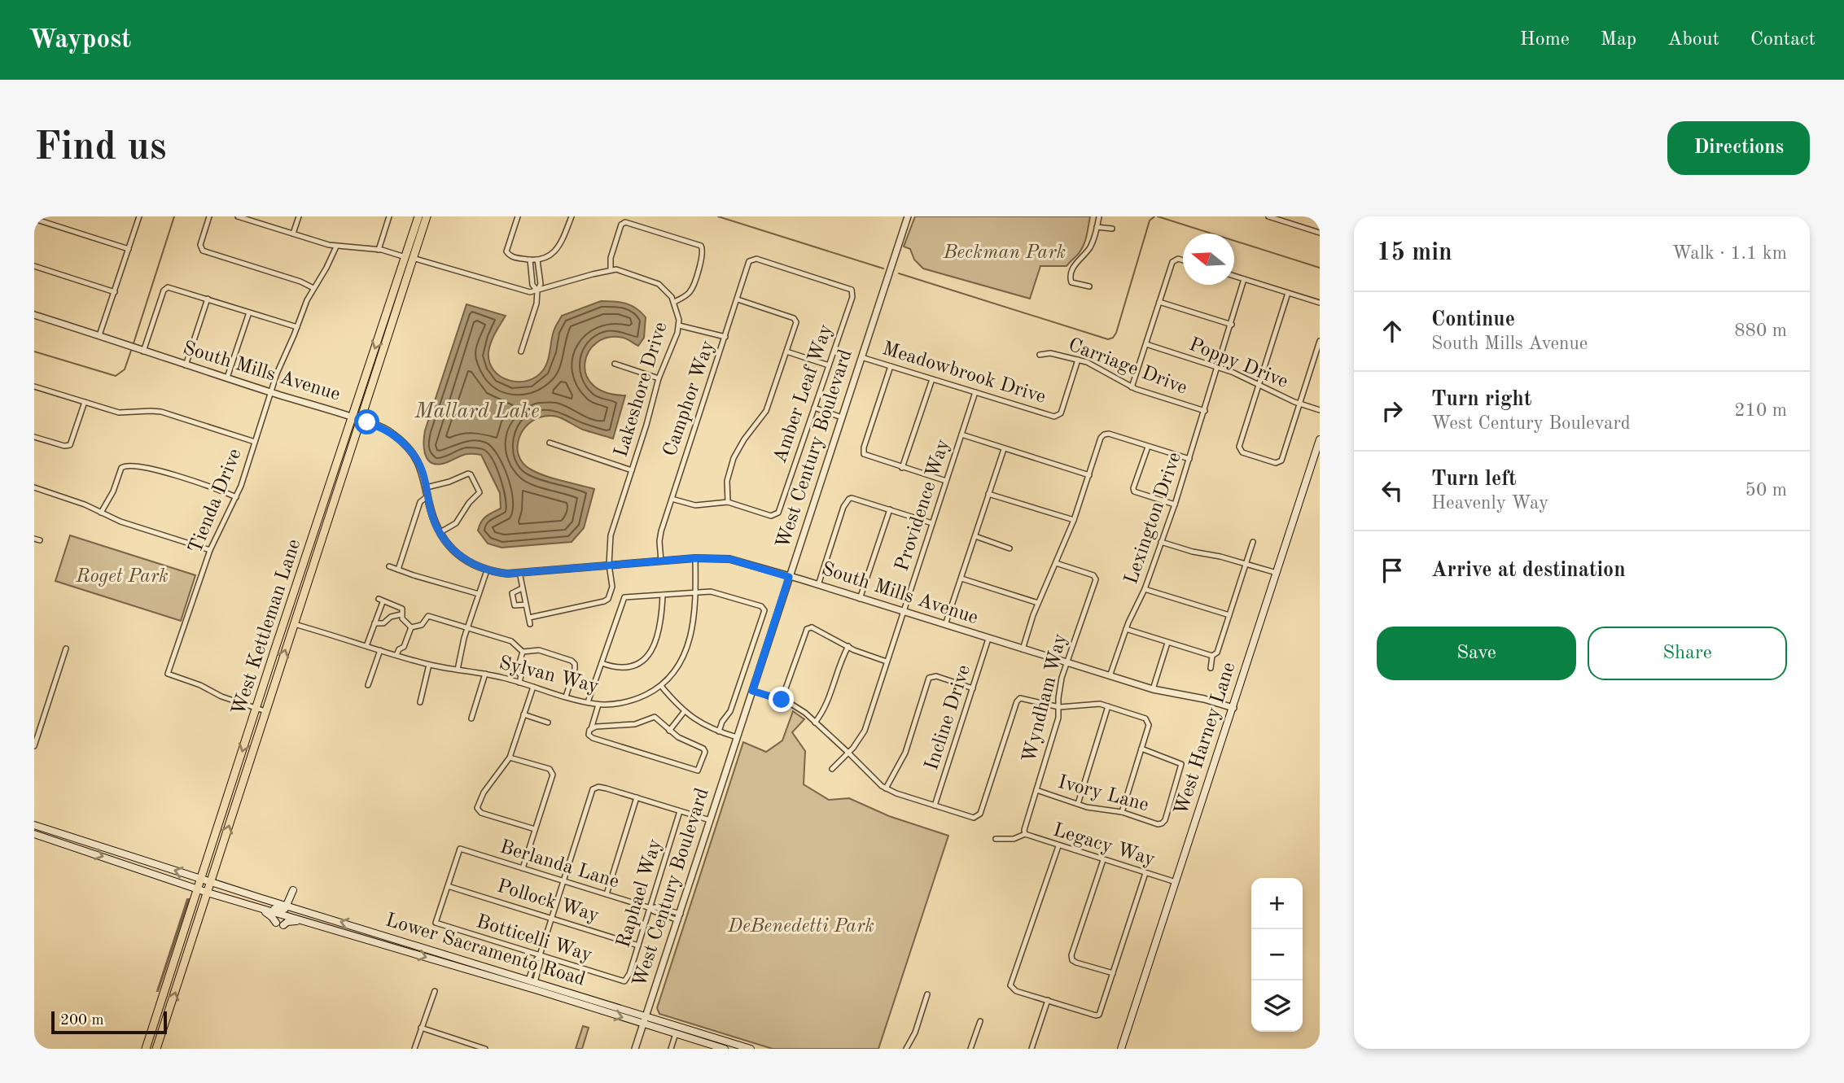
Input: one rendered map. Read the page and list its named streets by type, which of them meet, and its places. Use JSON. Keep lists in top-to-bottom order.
{
  "streets": {
    "main road": ["West Kettleman Lane", "West Harney Lane", "Lower Sacramento Road"],
    "street": [
      "Poppy Drive",
      "Carriage Drive",
      "South Mills Avenue",
      "Meadowbrook Drive",
      "Lakeshore Drive",
      "Amber Leaf Way",
      "Camphor Way",
      "West Century Boulevard",
      "Tienda Drive",
      "Providence Way",
      "Lexington Drive",
      "Sylvan Way",
      "Wyndham Way",
      "Incline Drive",
      "Ivory Lane",
      "Legacy Way",
      "Berlanda Lane",
      "Raphael Way",
      "Pollock Way",
      "Botticelli Way"
    ]
  },
  "crossings": [
    ["Poppy Drive", "Lexington Drive"],
    ["Carriage Drive", "Meadowbrook Drive"],
    ["Carriage Drive", "Lexington Drive"],
    ["South Mills Avenue", "Lakeshore Drive"],
    ["South Mills Avenue", "Camphor Way"],
    ["South Mills Avenue", "West Century Boulevard"],
    ["South Mills Avenue", "Tienda Drive"],
    ["South Mills Avenue", "Providence Way"],
    ["South Mills Avenue", "Lexington Drive"],
    ["South Mills Avenue", "West Kettleman Lane"],
    ["South Mills Avenue", "Sylvan Way"],
    ["South Mills Avenue", "Wyndham Way"],
    ["South Mills Avenue", "Incline Drive"],
    ["South Mills Avenue", "West Harney Lane"],
    ["Meadowbrook Drive", "West Century Boulevard"],
    ["Meadowbrook Drive", "Providence Way"],
    ["Amber Leaf Way", "Camphor Way"],
    ["West Century Boulevard", "Berlanda Lane"],
    ["West Century Boulevard", "Lower Sacramento Road"],
    ["Tienda Drive", "West Kettleman Lane"],
    ["West Kettleman Lane", "Sylvan Way"],
    ["West Kettleman Lane", "Lower Sacramento Road"],
    ["Wyndham Way", "Ivory Lane"],
    ["Wyndham Way", "Legacy Way"],
    ["West Harney Lane", "Legacy Way"],
    ["Berlanda Lane", "Raphael Way"],
    ["Berlanda Lane", "Pollock Way"],
    ["Berlanda Lane", "Botticelli Way"],
    ["Raphael Way", "Pollock Way"],
    ["Raphael Way", "Botticelli Way"],
    ["Pollock Way", "Botticelli Way"]
  ],
  "water": ["Mallard Lake"],
  "parks": ["Beckman Park", "Roget Park", "DeBenedetti Park"],
  "scale_bar": "200 m",
  "north": "left",
  "page": {
    "header": "Waypost",
    "nav": [
      "Home",
      "Map",
      "About",
      "Contact"
    ],
    "buttons": [
      "Directions",
      ["Save", "Share"]
    ],
    "title": "Find us",
    "heading": ["15 min", "Walk · 1.1 km"],
    "list": [
      ["Continue", "South Mills Avenue", "880 m"],
      ["Turn right", "West Century Boulevard", "210 m"],
      ["Turn left", "Heavenly Way", "50 m"],
      "Arrive at destination"
    ],
    "map_buttons": ["+", "−"],
    "scale": "200 m"
  }
}
